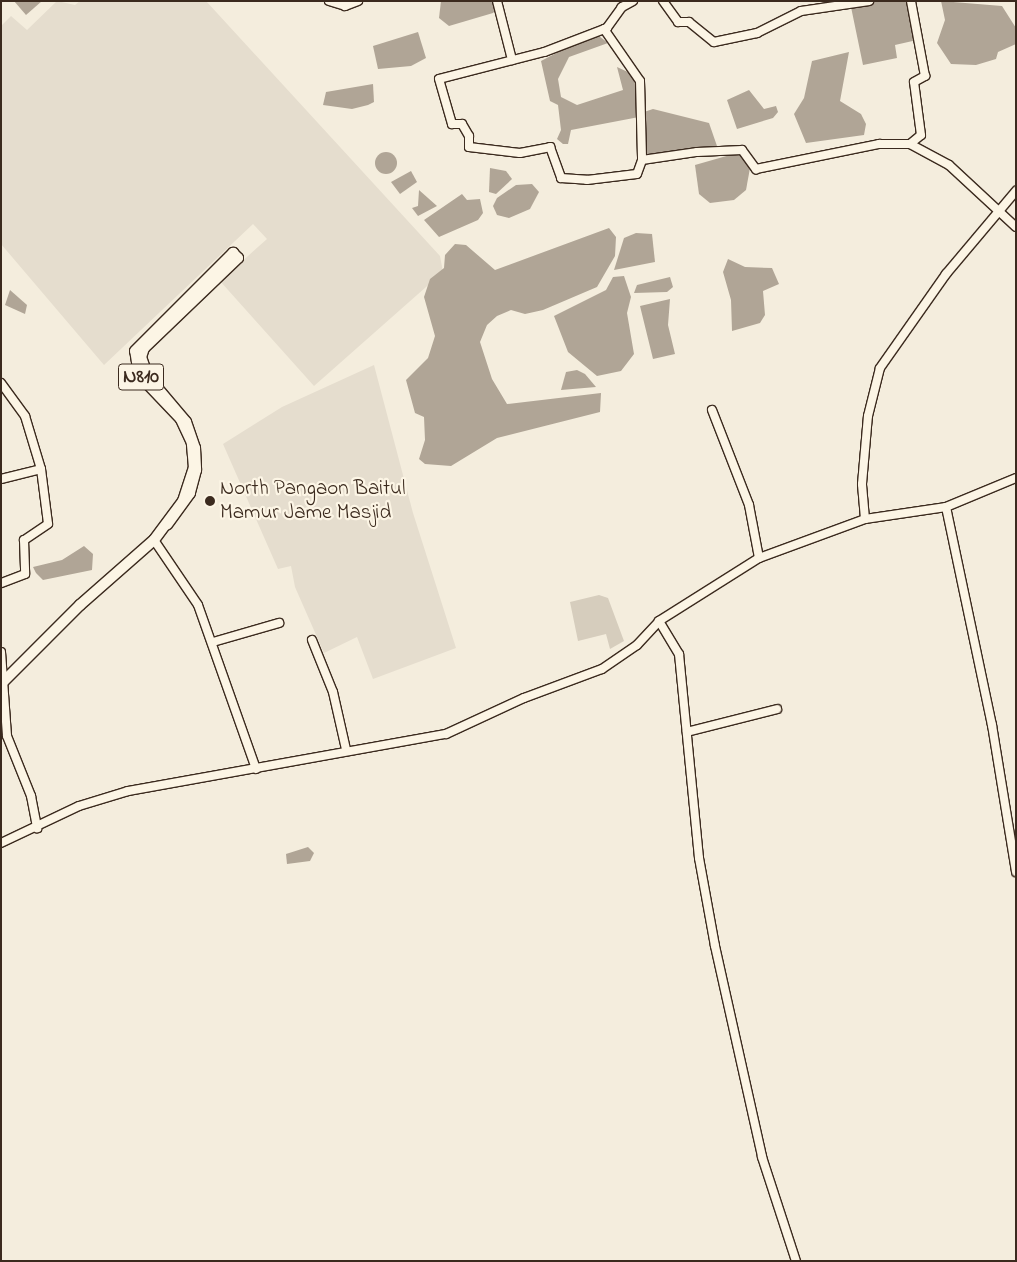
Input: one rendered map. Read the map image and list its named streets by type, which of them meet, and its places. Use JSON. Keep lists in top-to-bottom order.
{
  "streets": {
    "highway": ["N810"]
  },
  "places": ["North Pangaon Baitul Mamur Jame Masjid"]
}
